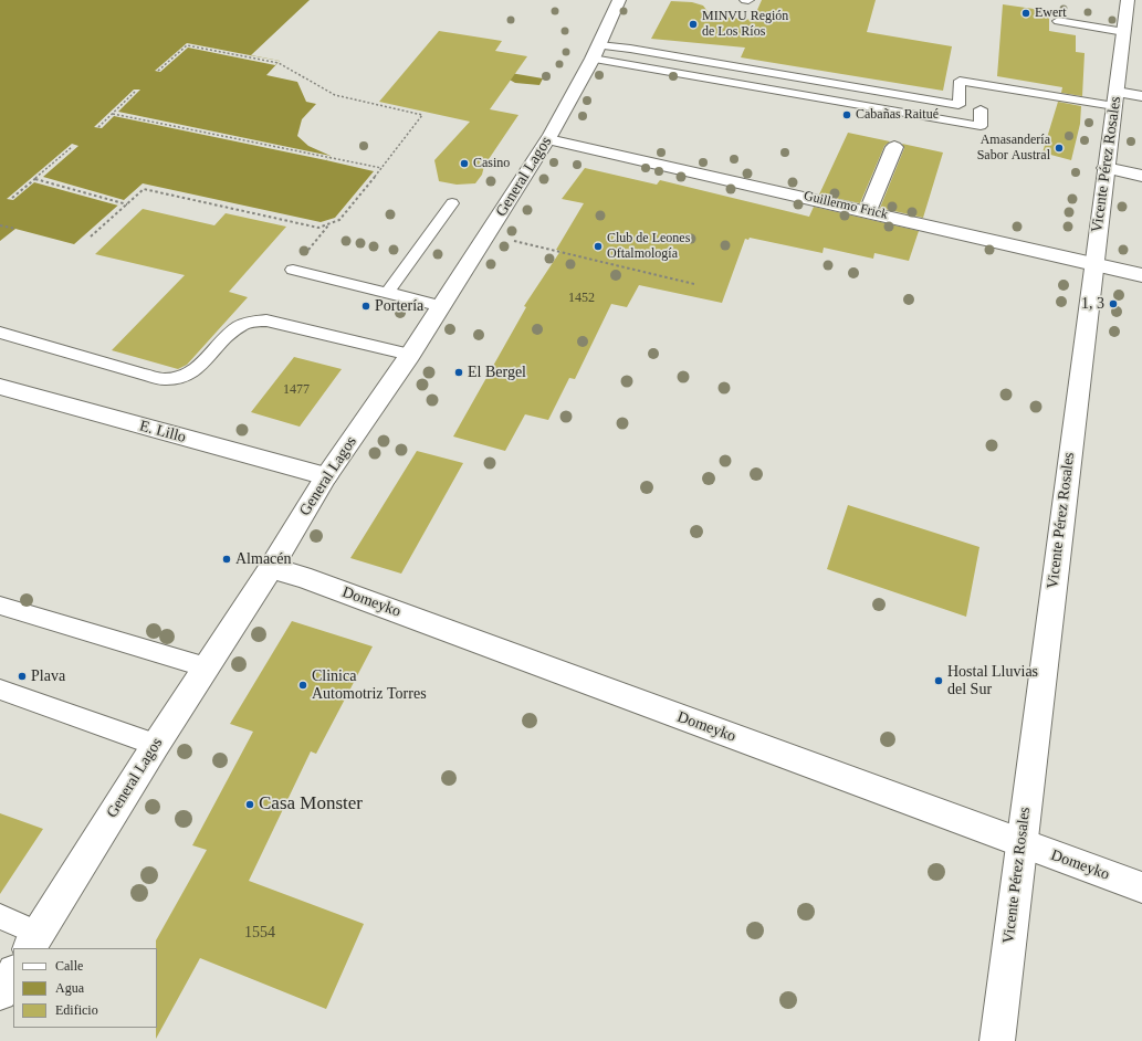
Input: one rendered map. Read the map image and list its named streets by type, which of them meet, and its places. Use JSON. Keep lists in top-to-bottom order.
{
  "streets": {
    "main road": [
      "Vicente Pérez Rosales",
      "General Lagos",
      "Guillermo Frick",
      "E. Lillo",
      "Domeyko"
    ]
  },
  "crossings": [
    ["Vicente Pérez Rosales", "Guillermo Frick"],
    ["Vicente Pérez Rosales", "Domeyko"],
    ["General Lagos", "Guillermo Frick"],
    ["General Lagos", "E. Lillo"],
    ["General Lagos", "Domeyko"]
  ],
  "places": [
    "Ewert",
    "MINVU Región de Los Ríos",
    "Cabañas Raitué",
    "Amasandería Sabor Austral",
    "Casino",
    "Club de Leones Oftalmología",
    "1, 3",
    "Portería",
    "El Bergel",
    "Almacén",
    "Plava",
    "Hostal Lluvias del Sur",
    "Clinica Automotriz Torres",
    "Casa Monster"
  ],
  "house_numbers": ["1452", "1477", "1554"],
  "legend": ["Calle", "Agua", "Edificio"]
}
